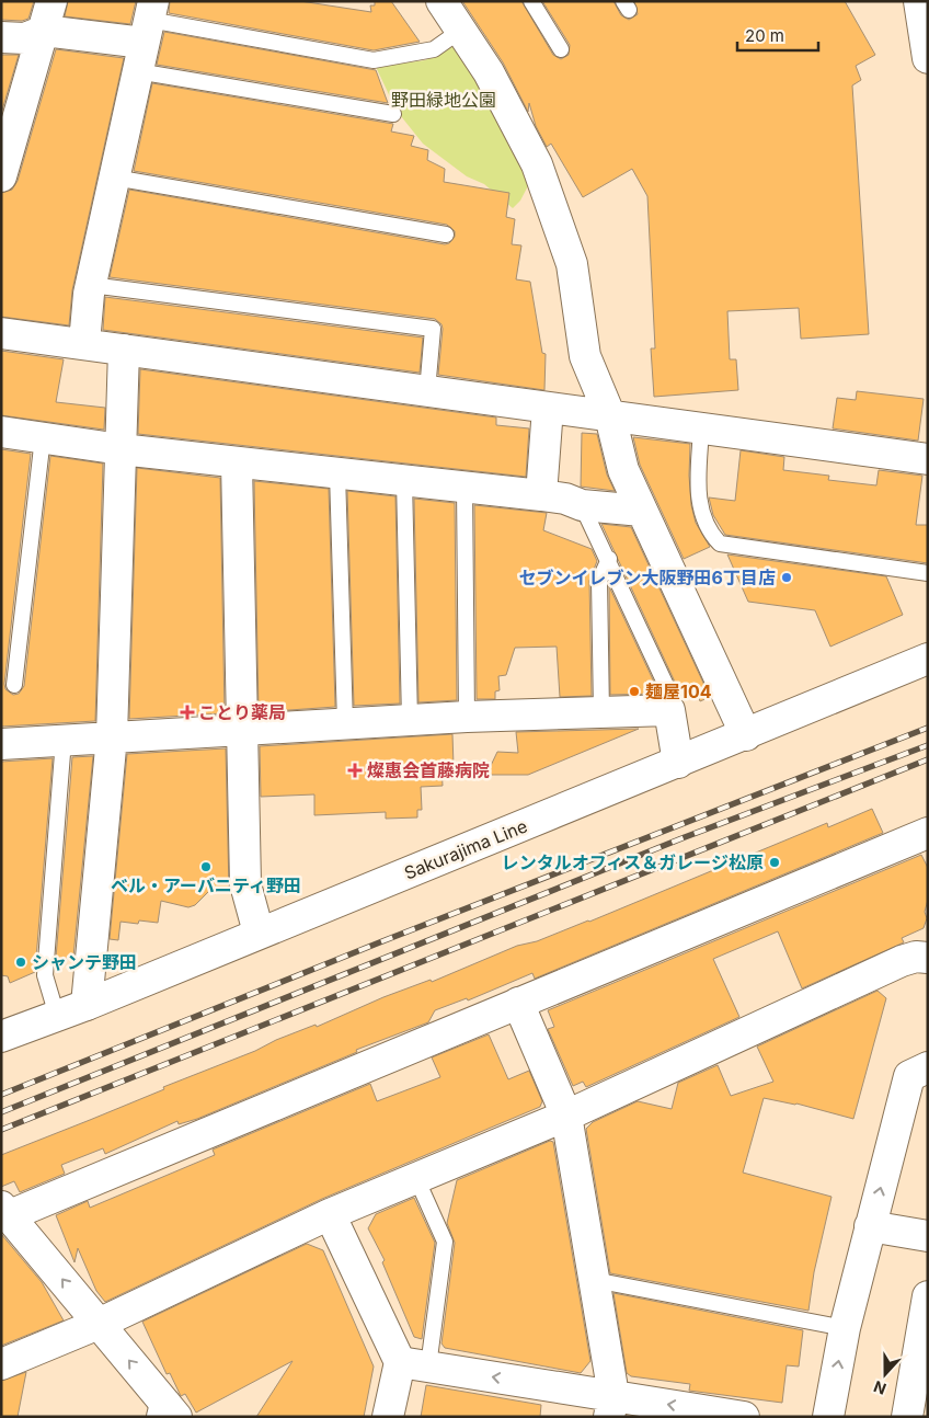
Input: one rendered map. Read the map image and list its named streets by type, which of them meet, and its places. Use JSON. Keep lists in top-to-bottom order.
{
  "streets": {
    "street": ["Sakurajima Line"]
  },
  "parks": ["野田緑地公園"],
  "places": {
    "other": [
      "セブンイレブン大阪野田6丁目店",
      "麺屋104",
      "レンタルオフィス＆ガレージ松原",
      "ベル・アーバニティ野田",
      "シャンテ野田"
    ],
    "health": ["ことり薬局", "燦惠会首藤病院"]
  },
  "scale_bar": "20 m",
  "north": "bottom"
}
